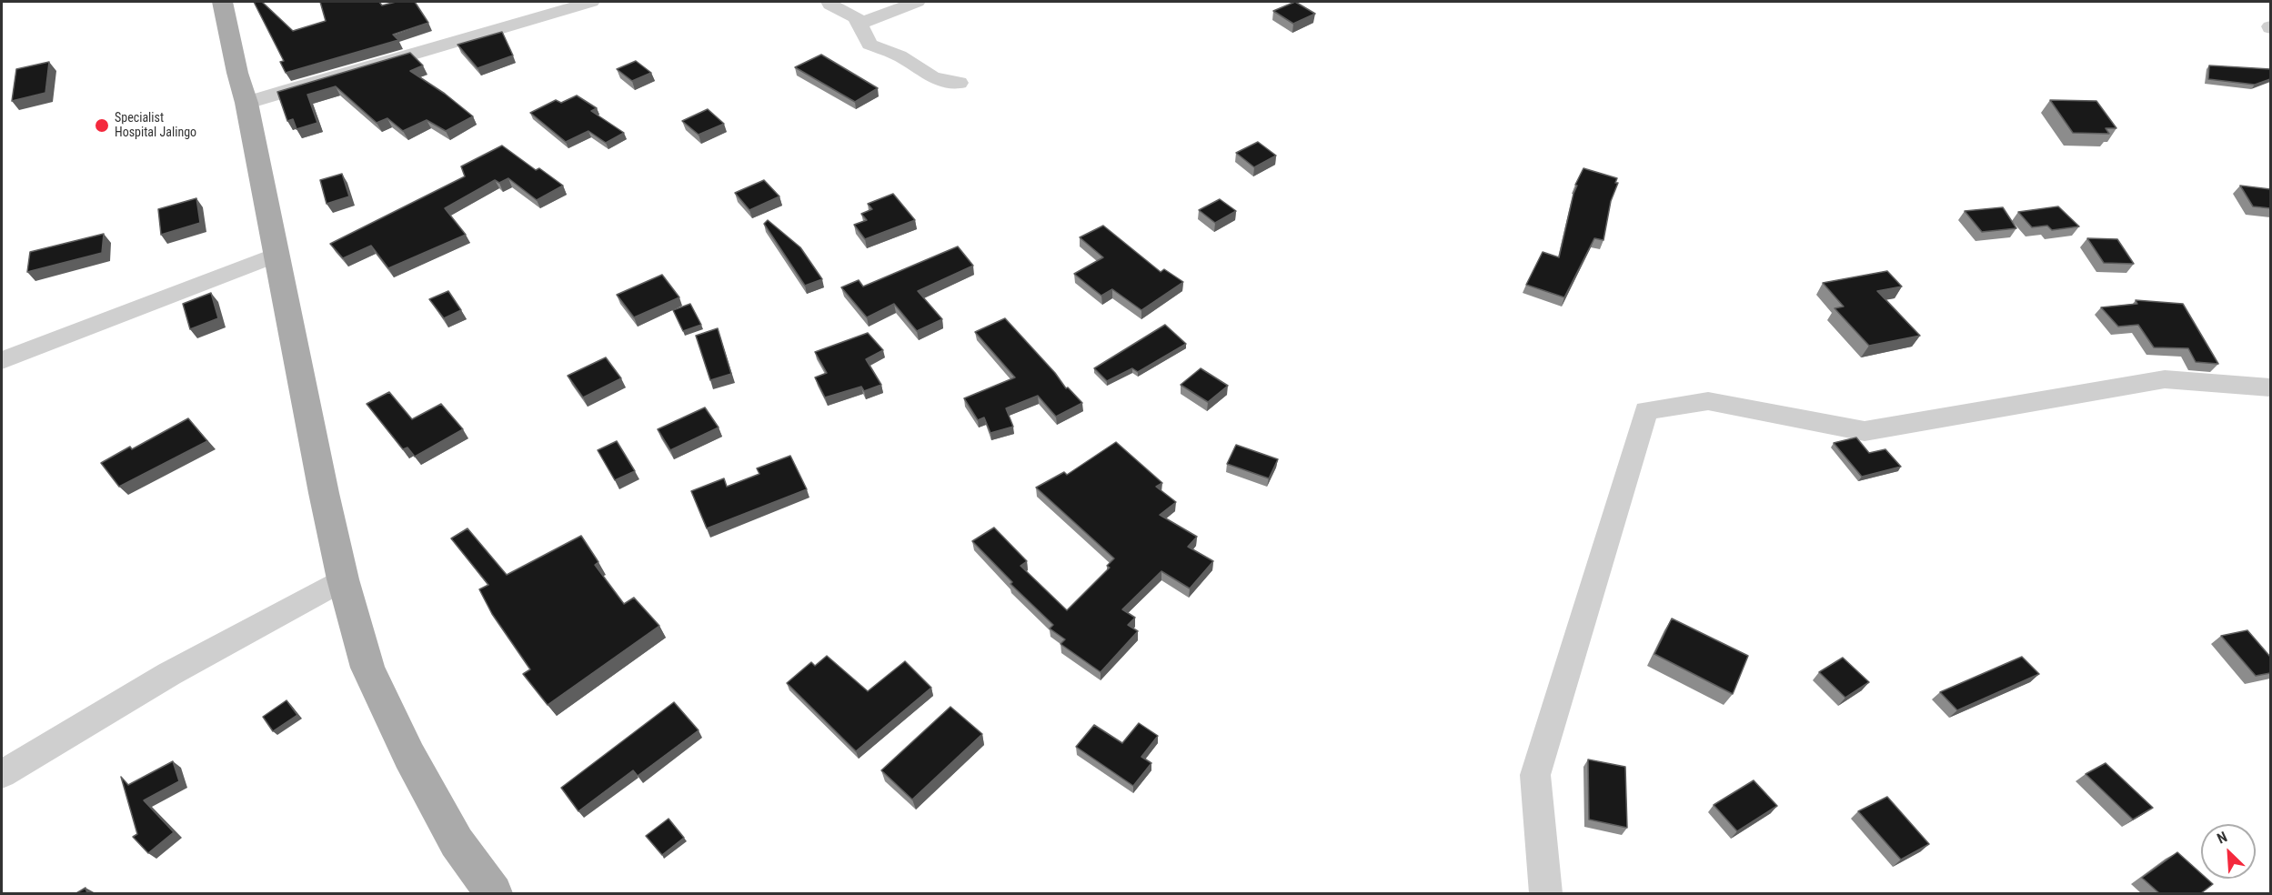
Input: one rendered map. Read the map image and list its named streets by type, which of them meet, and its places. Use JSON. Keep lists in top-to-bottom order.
{
  "places": ["Specialist Hospital Jalingo"],
  "north": "top left"
}
